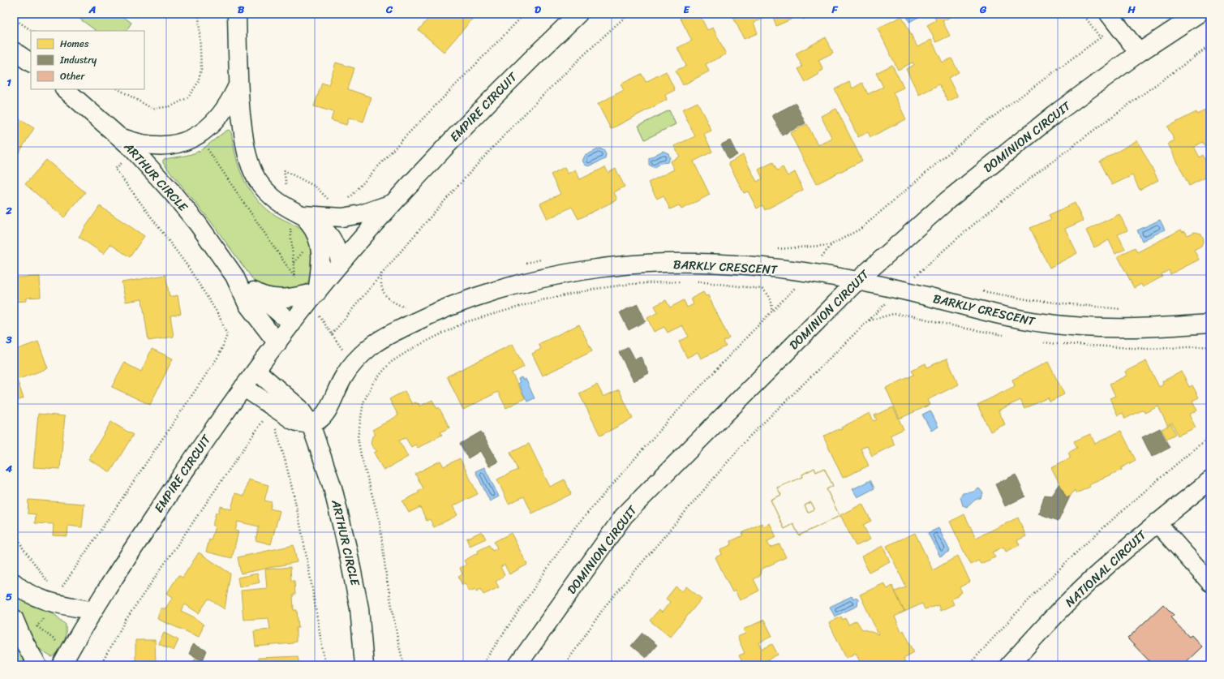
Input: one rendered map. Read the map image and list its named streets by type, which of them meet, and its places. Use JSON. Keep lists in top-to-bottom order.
{
  "streets": {
    "street": [
      "EMPIRE CIRCUIT",
      "DOMINION CIRCUIT",
      "ARTHUR CIRCLE",
      "BARKLY CRESCENT",
      "NATIONAL CIRCUIT"
    ]
  },
  "crossings": [
    ["EMPIRE CIRCUIT", "ARTHUR CIRCLE"],
    ["DOMINION CIRCUIT", "BARKLY CRESCENT"],
    ["ARTHUR CIRCLE", "BARKLY CRESCENT"]
  ],
  "legend": ["Homes", "Industry", "Other"],
  "grid": {
    "columns": [
      "A",
      "B",
      "C",
      "D",
      "E",
      "F",
      "G",
      "H"
    ],
    "rows": [
      "1",
      "2",
      "3",
      "4",
      "5"
    ]
  }
}
